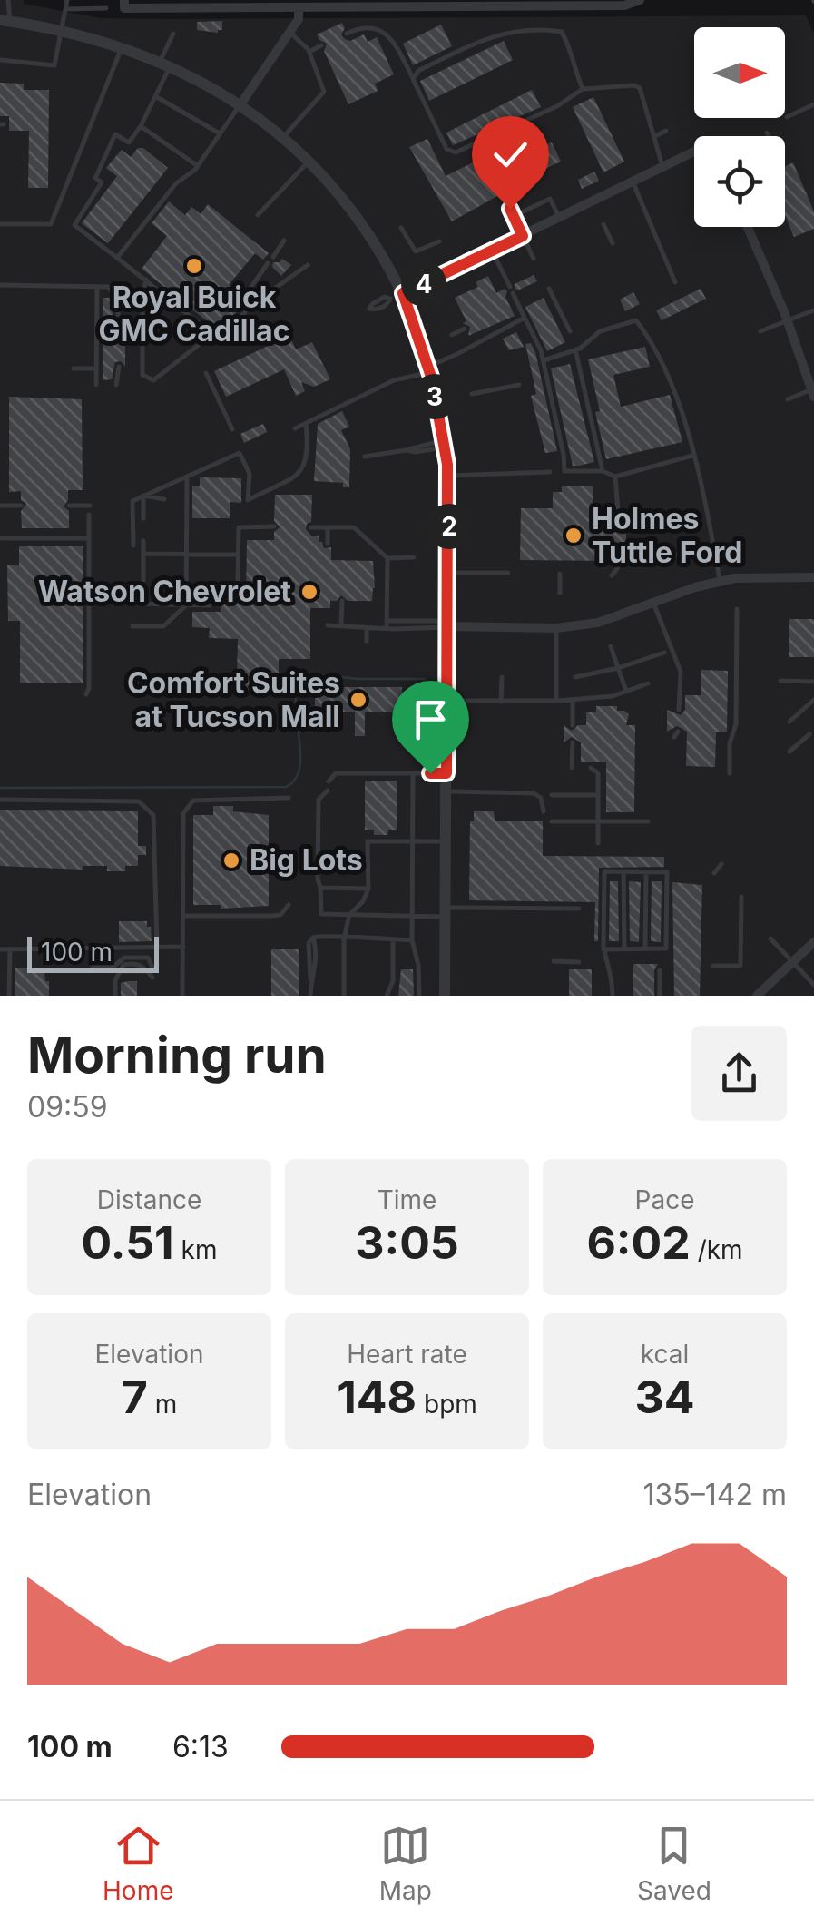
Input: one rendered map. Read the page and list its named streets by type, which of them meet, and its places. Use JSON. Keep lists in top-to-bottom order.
{
  "places": [
    "Royal Buick GMC Cadillac",
    "Holmes Tuttle Ford",
    "Watson Chevrolet",
    "Comfort Suites at Tucson Mall",
    "Big Lots"
  ],
  "scale_bar": "100 m",
  "north": "right",
  "page": {
    "pins": ["4", "3", "2"],
    "scale": "100 m",
    "heading": ["Morning run", "09:59"],
    "stats": [
      ["Distance", "0.51 km"],
      ["Time", "3:05"],
      ["Pace", "6:02 /km"],
      ["Elevation", "7 m"],
      ["Heart rate", "148 bpm"],
      ["kcal", "34"]
    ],
    "chart": ["Elevation", "135–142 m"],
    "list": [
      {
        "name": "100 m",
        "note": "6:13"
      }
    ],
    "tabs": ["Home", "Map", "Saved"]
  }
}
